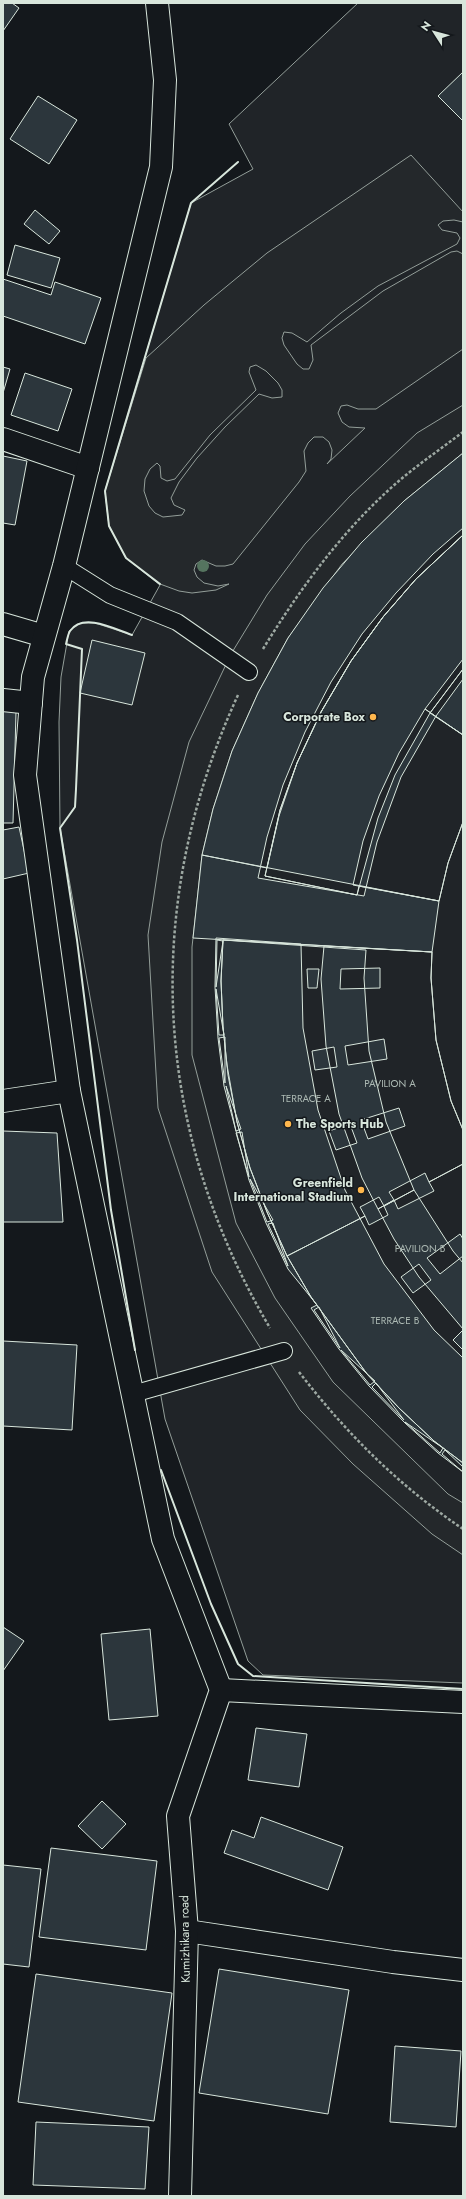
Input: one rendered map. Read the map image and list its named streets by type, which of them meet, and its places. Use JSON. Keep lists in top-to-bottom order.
{
  "streets": {
    "street": ["Kumizhikara road"]
  },
  "places": ["Corporate Box", "The Sports Hub", "Greenfield International Stadium"],
  "house_numbers": [
    "PAVILION A",
    "TERRACE A",
    "PAVILION B",
    "TERRACE B"
  ],
  "north": "top left"
}
